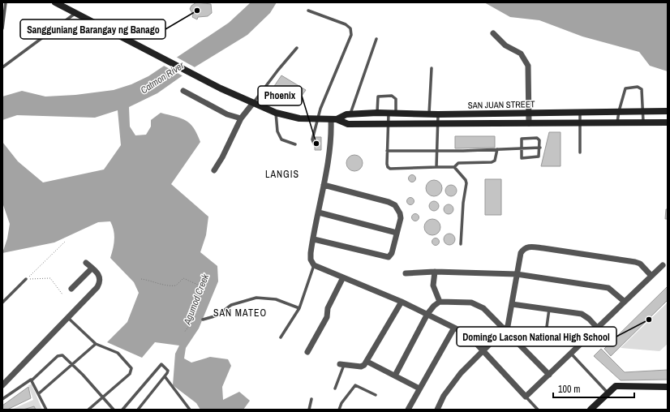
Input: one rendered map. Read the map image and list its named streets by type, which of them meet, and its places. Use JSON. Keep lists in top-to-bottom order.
{
  "streets": {
    "main road": ["SAN JUAN STREET"]
  },
  "districts": ["LANGIS", "SAN MATEO"],
  "water": ["Catmon River", "Agumod Creek"],
  "places": ["Sangguniang Barangay ng Banago", "Phoenix", "Domingo Lacson National High School"],
  "scale_bar": "100 m"
}
